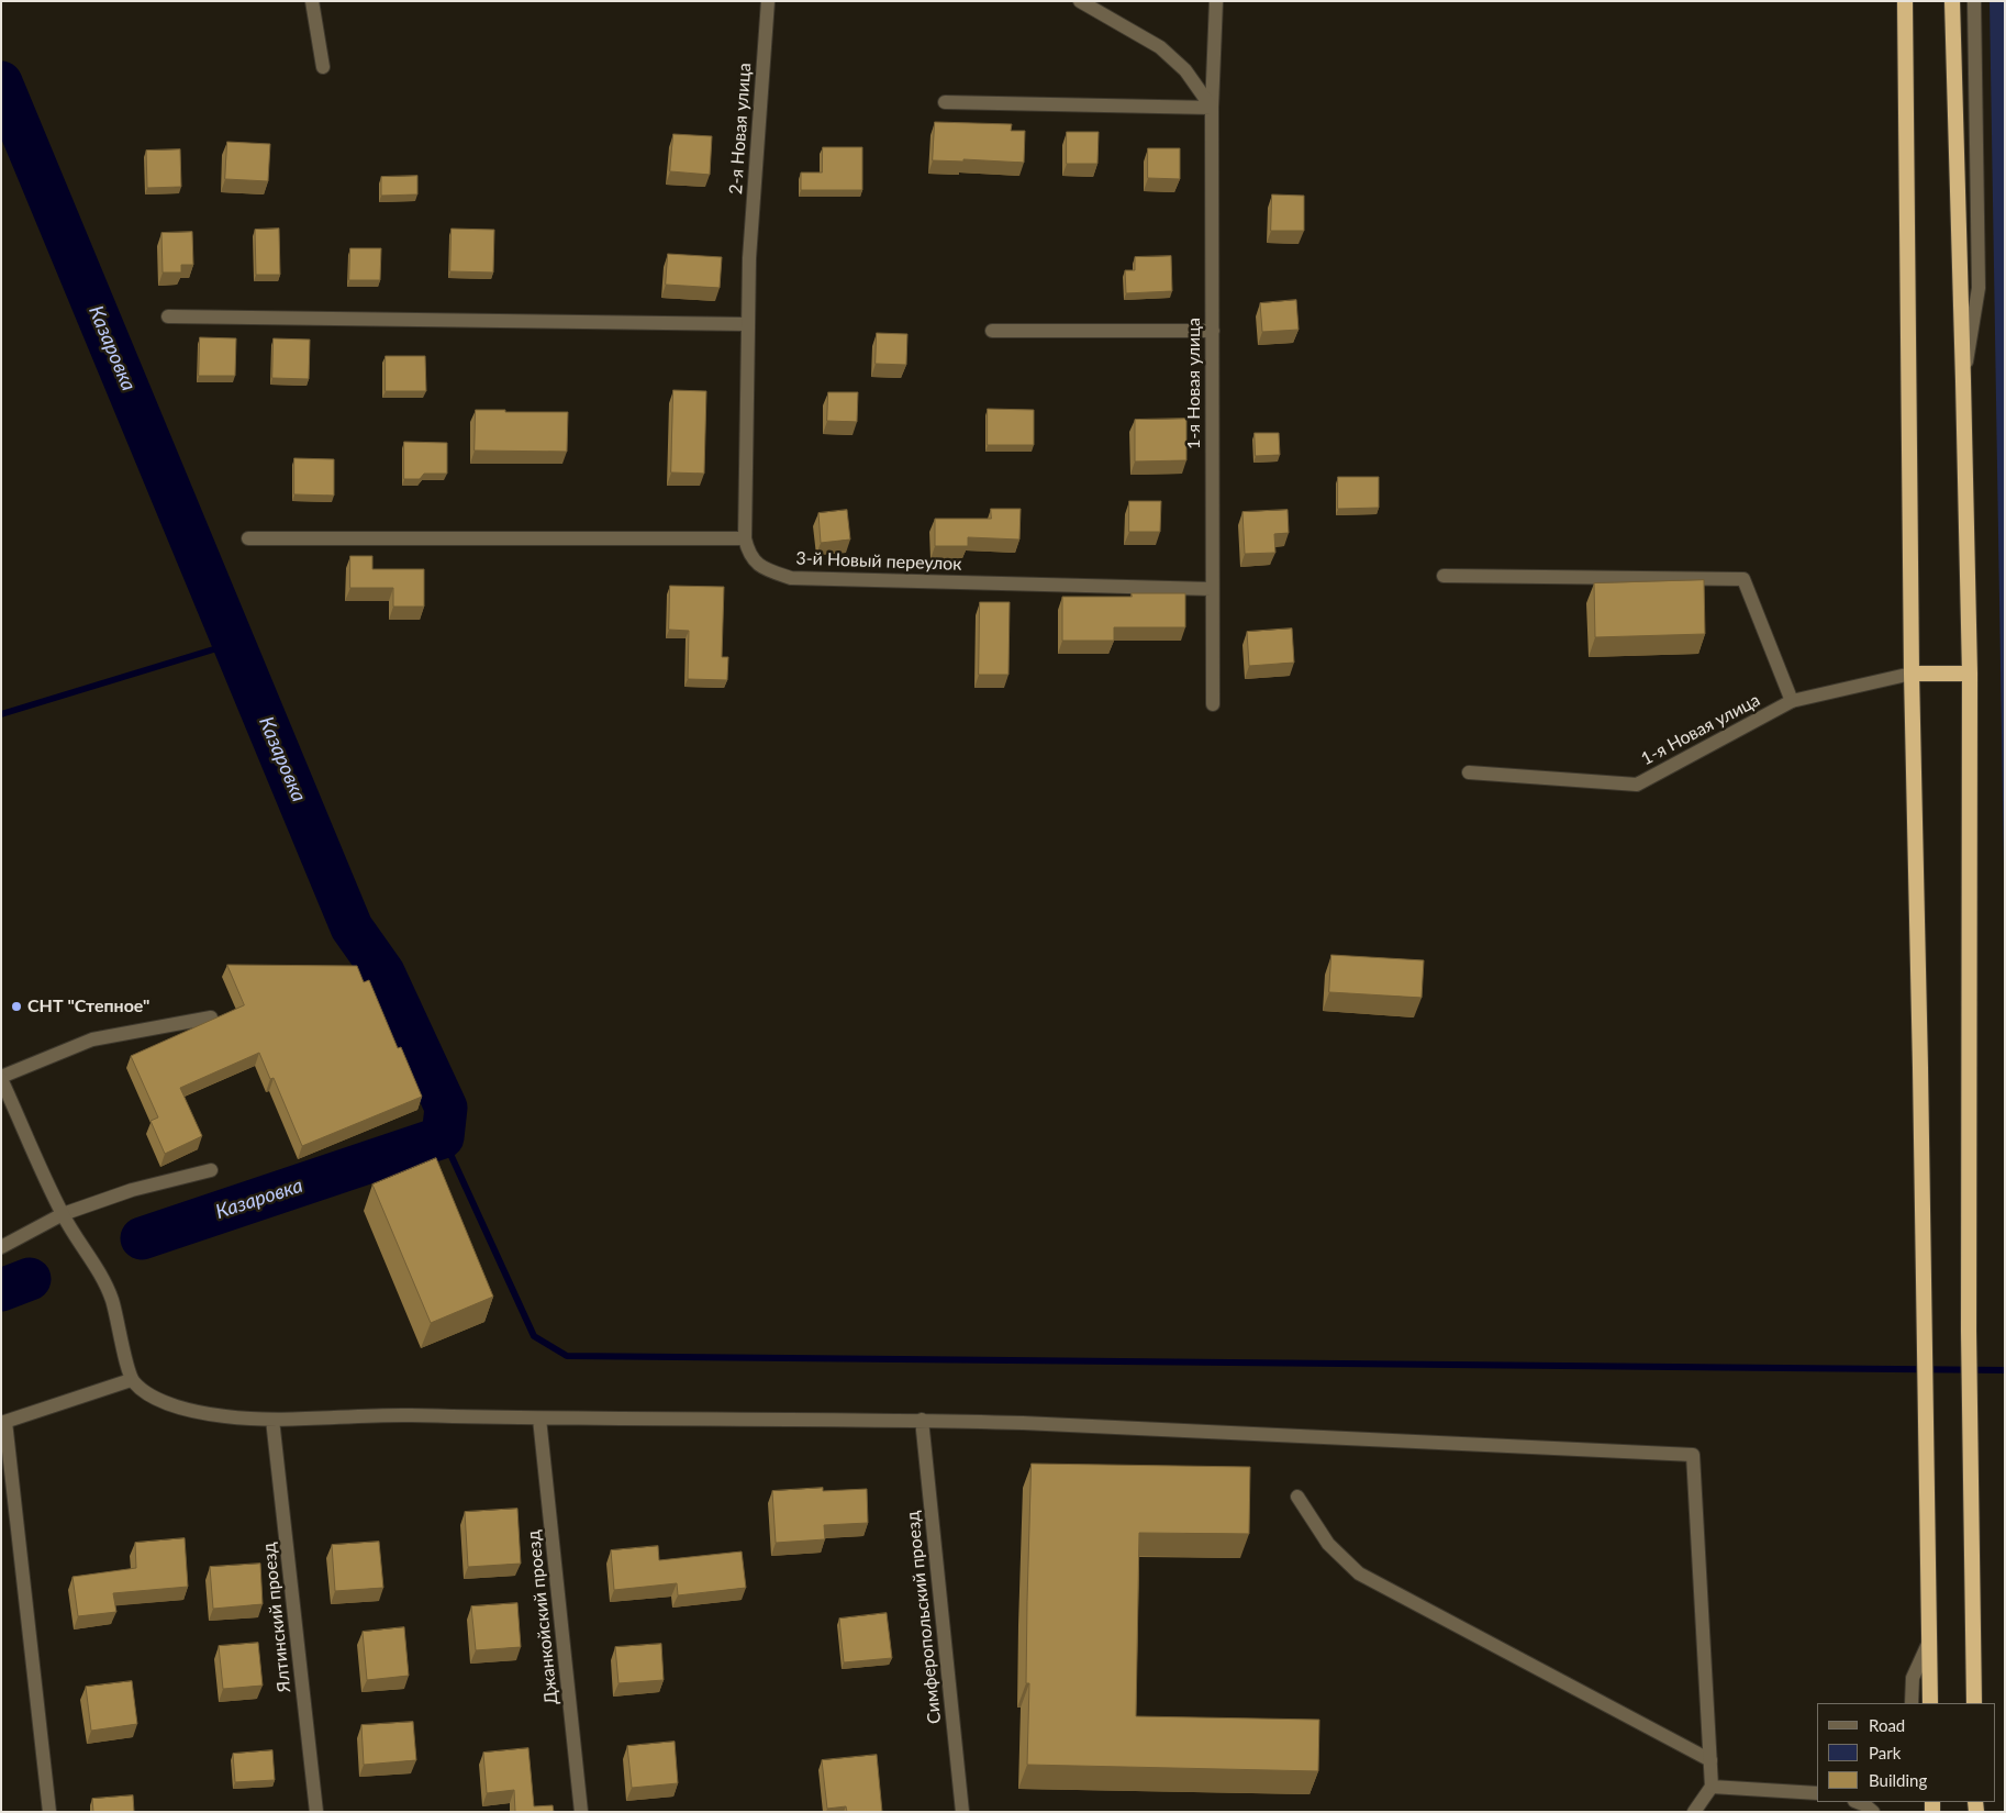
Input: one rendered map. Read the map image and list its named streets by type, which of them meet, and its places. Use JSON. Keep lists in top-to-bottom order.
{
  "streets": {
    "street": [
      "2-я Новая улица",
      "1-я Новая улица",
      "3-й Новый переулок",
      "Ялтинский проезд",
      "Джанкойский проезд",
      "Симферопольский проезд"
    ]
  },
  "crossings": [
    ["2-я Новая улица", "3-й Новый переулок"],
    ["1-я Новая улица", "3-й Новый переулок"]
  ],
  "water": ["Казаровка"],
  "places": ["СНТ \"Степное\""],
  "legend": ["Road", "Park", "Building"]
}
